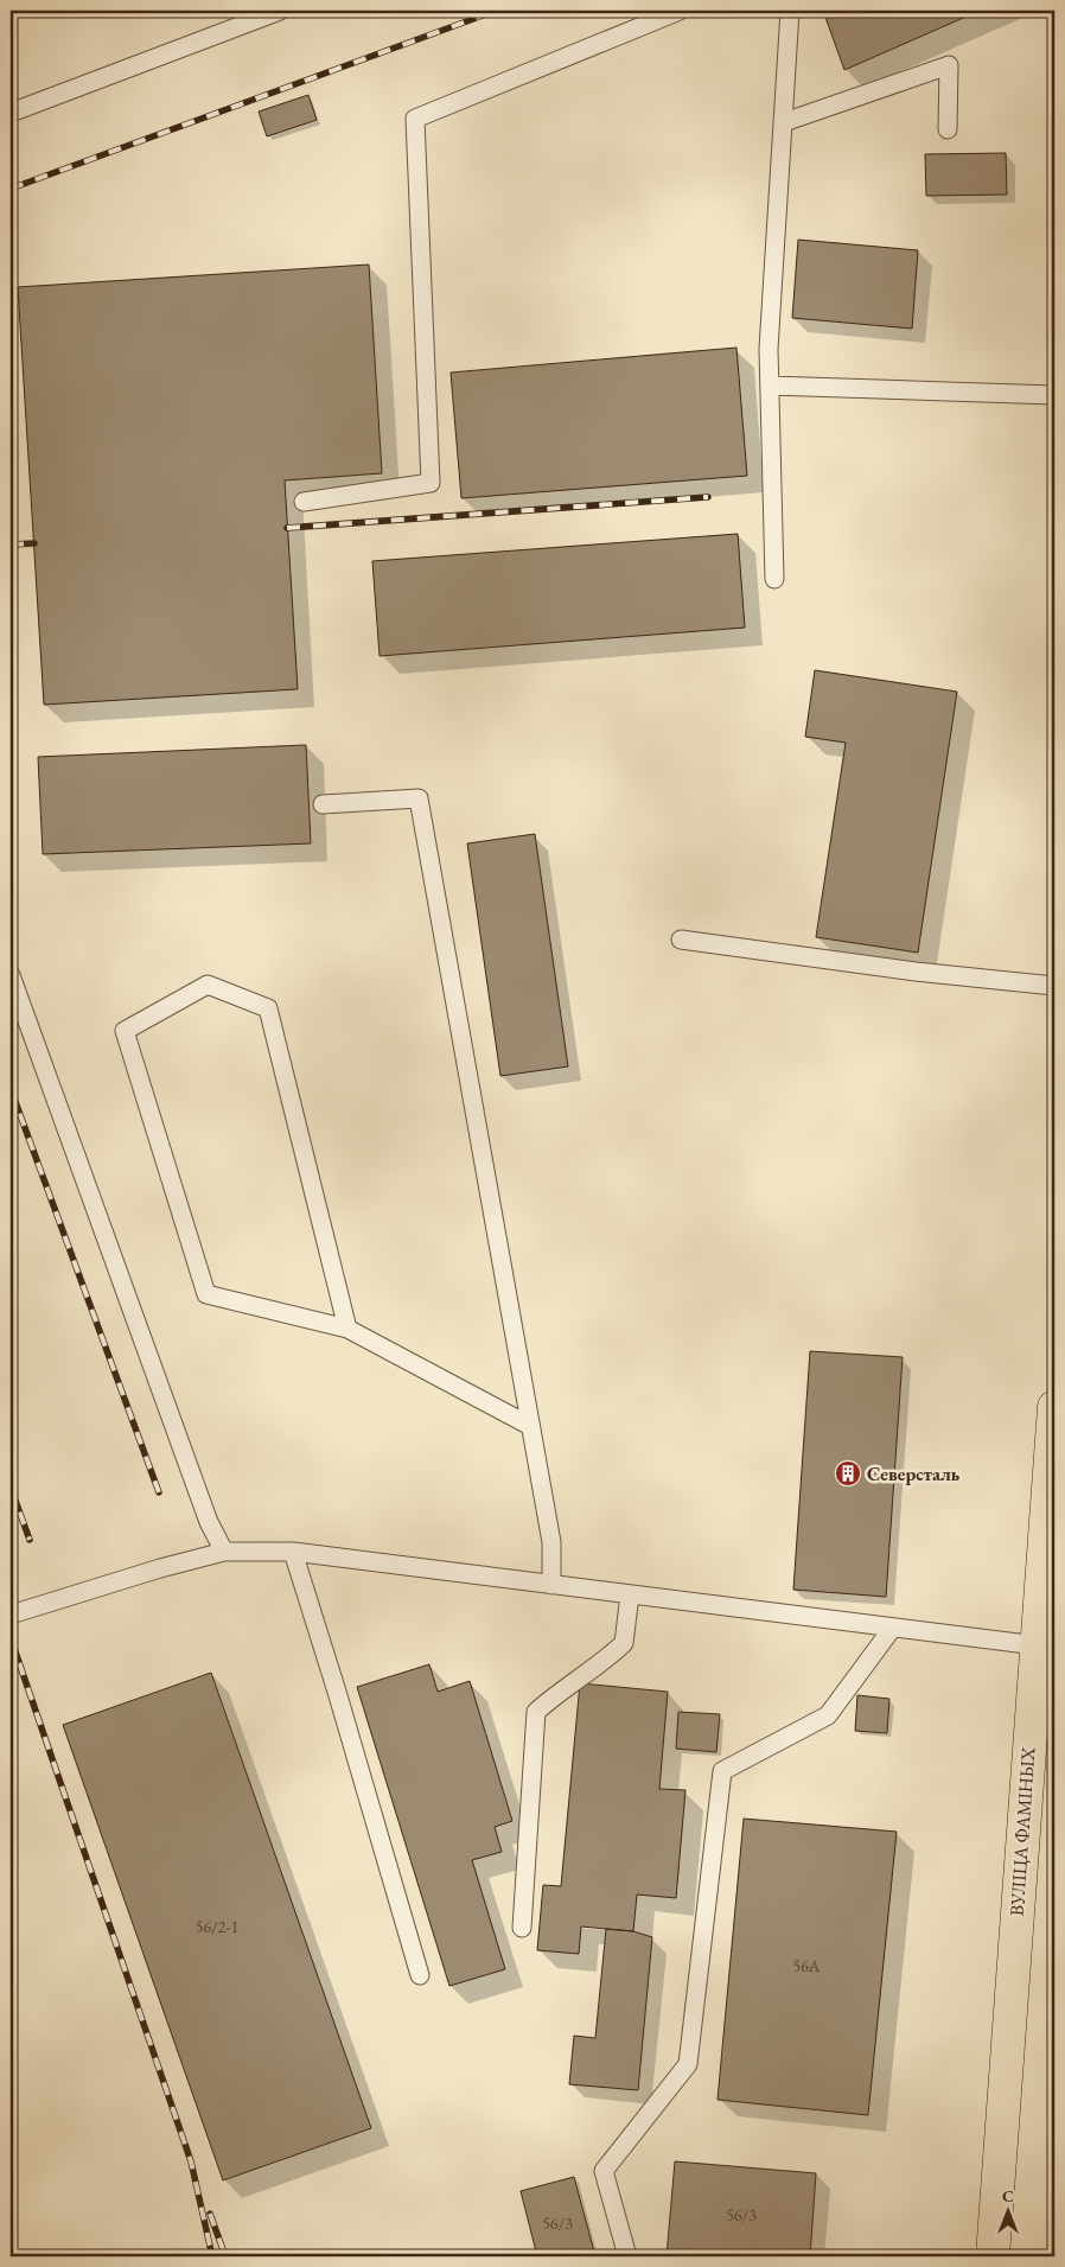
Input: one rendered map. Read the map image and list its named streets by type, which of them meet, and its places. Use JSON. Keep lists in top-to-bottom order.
{
  "streets": {
    "main road": ["ВУЛІЦА ФАМІНЫХ"]
  },
  "places": {
    "building": ["Северсталь"]
  },
  "house_numbers": [
    "56/2-1",
    "56А",
    "56/3",
    "56/3"
  ],
  "north": "top"
}
